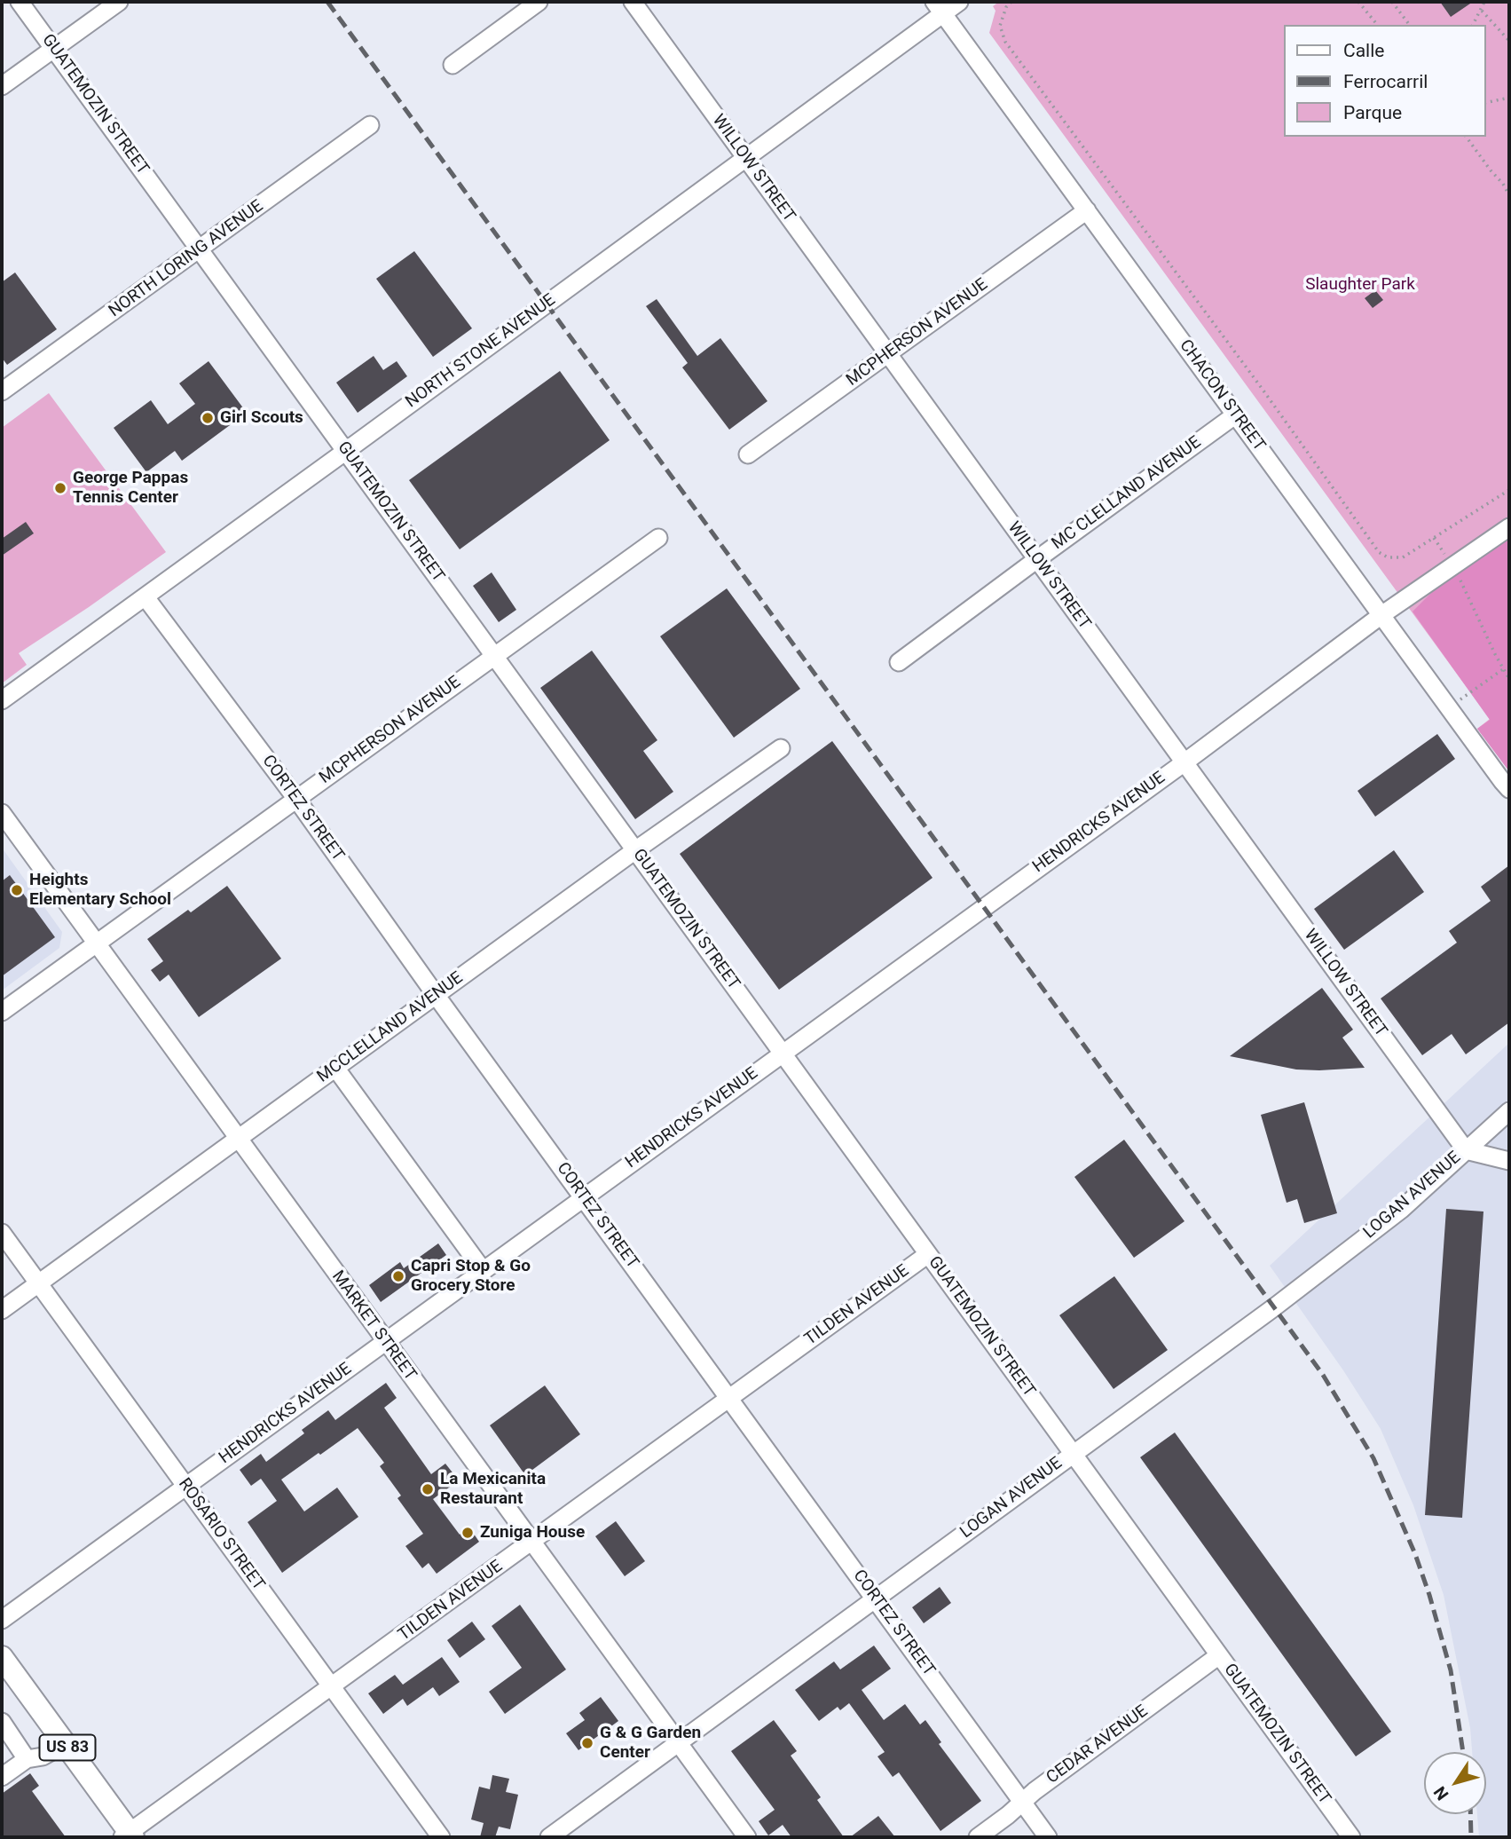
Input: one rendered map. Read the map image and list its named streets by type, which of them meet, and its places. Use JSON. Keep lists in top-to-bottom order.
{
  "streets": {
    "main road": ["US 83"],
    "street": [
      "GUATEMOZIN STREET",
      "WILLOW STREET",
      "NORTH LORING AVENUE",
      "MCPHERSON AVENUE",
      "NORTH STONE AVENUE",
      "CHACON STREET",
      "MC CLELLAND AVENUE",
      "CORTEZ STREET",
      "HENDRICKS AVENUE",
      "MCCLELLAND AVENUE",
      "LOGAN AVENUE",
      "TILDEN AVENUE",
      "MARKET STREET",
      "ROSARIO STREET",
      "CEDAR AVENUE"
    ]
  },
  "crossings": [
    ["GUATEMOZIN STREET", "NORTH LORING AVENUE"],
    ["GUATEMOZIN STREET", "MCPHERSON AVENUE"],
    ["GUATEMOZIN STREET", "NORTH STONE AVENUE"],
    ["GUATEMOZIN STREET", "HENDRICKS AVENUE"],
    ["GUATEMOZIN STREET", "MCCLELLAND AVENUE"],
    ["GUATEMOZIN STREET", "LOGAN AVENUE"],
    ["GUATEMOZIN STREET", "TILDEN AVENUE"],
    ["GUATEMOZIN STREET", "CEDAR AVENUE"],
    ["WILLOW STREET", "MCPHERSON AVENUE"],
    ["WILLOW STREET", "NORTH STONE AVENUE"],
    ["WILLOW STREET", "MC CLELLAND AVENUE"],
    ["WILLOW STREET", "HENDRICKS AVENUE"],
    ["WILLOW STREET", "LOGAN AVENUE"],
    ["MCPHERSON AVENUE", "CHACON STREET"],
    ["MCPHERSON AVENUE", "CORTEZ STREET"],
    ["MCPHERSON AVENUE", "MARKET STREET"],
    ["NORTH STONE AVENUE", "CHACON STREET"],
    ["NORTH STONE AVENUE", "CORTEZ STREET"],
    ["CHACON STREET", "MC CLELLAND AVENUE"],
    ["CHACON STREET", "HENDRICKS AVENUE"],
    ["CORTEZ STREET", "HENDRICKS AVENUE"],
    ["CORTEZ STREET", "MCCLELLAND AVENUE"],
    ["CORTEZ STREET", "LOGAN AVENUE"],
    ["CORTEZ STREET", "TILDEN AVENUE"],
    ["CORTEZ STREET", "CEDAR AVENUE"],
    ["HENDRICKS AVENUE", "MARKET STREET"],
    ["HENDRICKS AVENUE", "ROSARIO STREET"],
    ["MCCLELLAND AVENUE", "MARKET STREET"],
    ["MCCLELLAND AVENUE", "ROSARIO STREET"],
    ["LOGAN AVENUE", "MARKET STREET"],
    ["TILDEN AVENUE", "MARKET STREET"],
    ["TILDEN AVENUE", "ROSARIO STREET"],
    ["TILDEN AVENUE", "US 83"]
  ],
  "parks": ["Slaughter Park"],
  "places": [
    "Girl Scouts",
    "George Pappas Tennis Center",
    "Heights Elementary School",
    "Capri Stop & Go Grocery Store",
    "La Mexicanita Restaurant",
    "Zuniga House",
    "G & G Garden Center"
  ],
  "legend": ["Calle", "Ferrocarril", "Parque"],
  "north": "bottom left"
}
